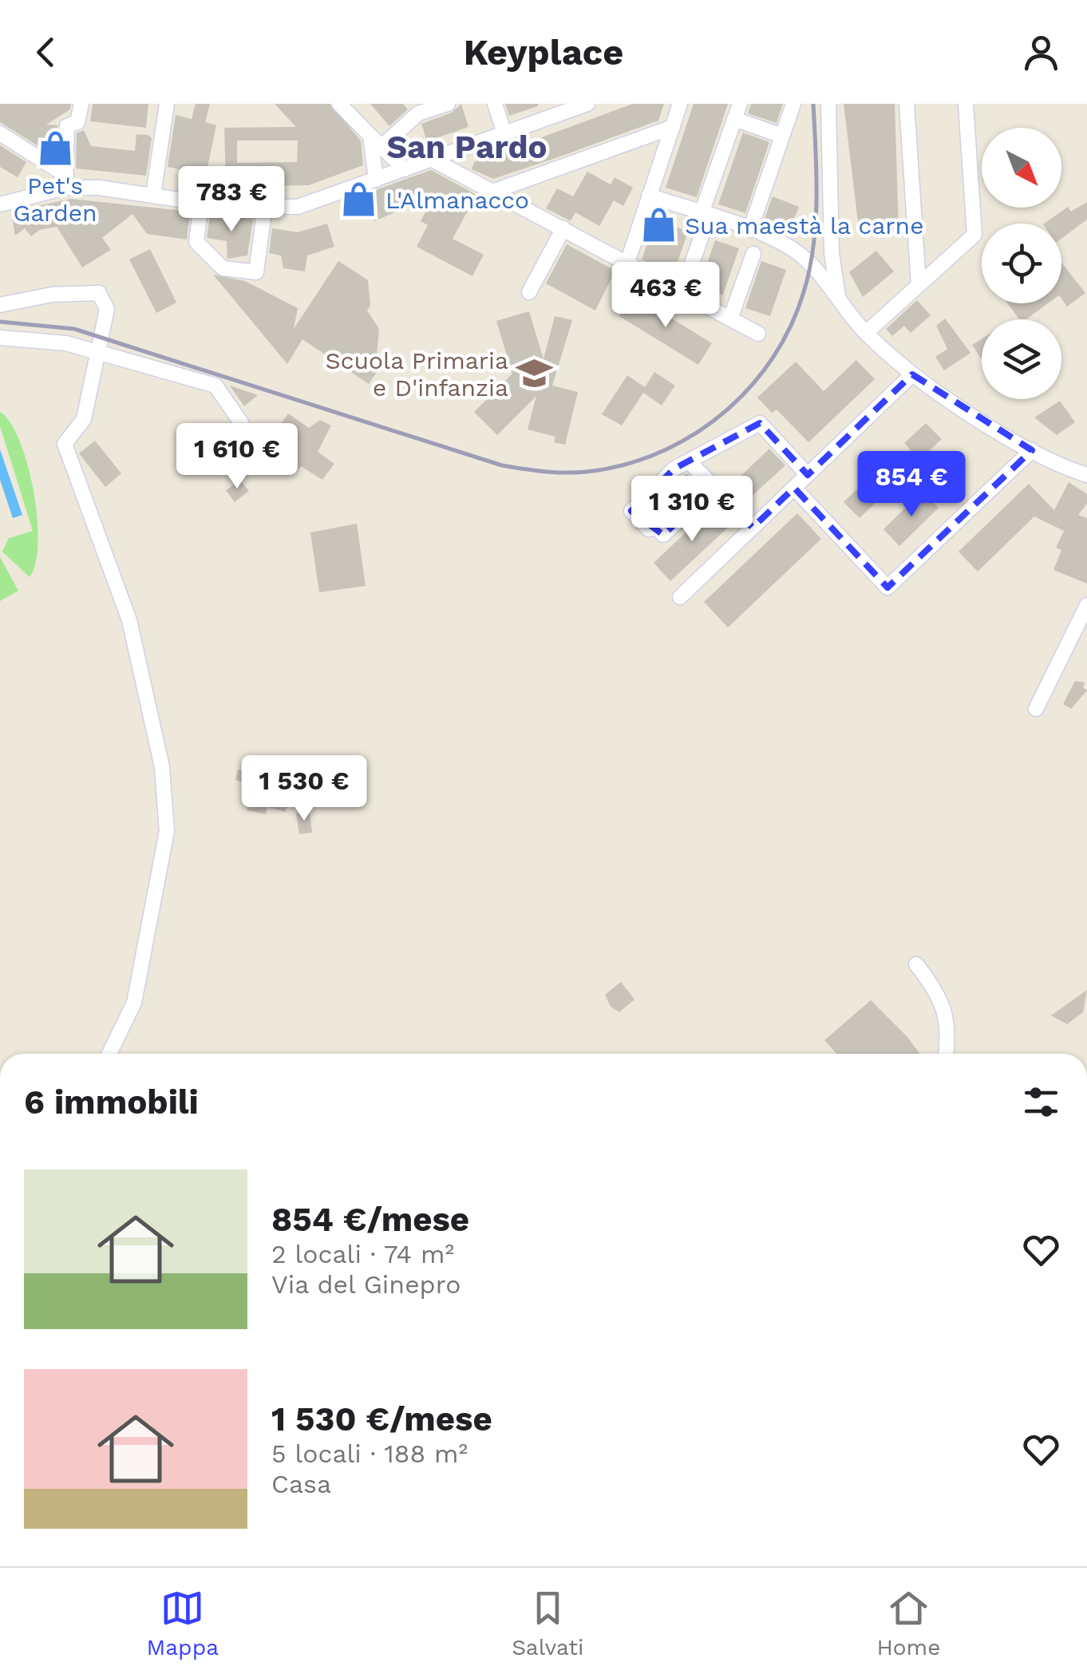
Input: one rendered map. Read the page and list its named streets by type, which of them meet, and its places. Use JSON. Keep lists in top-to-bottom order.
{
  "districts": ["San Pardo"],
  "places": {
    "shop": ["Pet's Garden", "L'Almanacco", "Sua maestà la carne"],
    "school or university": ["Scuola Primaria e D'infanzia"]
  },
  "north": "bottom right",
  "page": {
    "header": "Keyplace",
    "price": [
      "783 €",
      "463 €",
      "1 610 €",
      "854 €",
      "1 310 €",
      "1 530 €"
    ],
    "heading": "6 immobili",
    "list": [
      {
        "name": "854 €/mese",
        "note": "2 locali · 74 m² · Via del Ginepro"
      },
      {
        "name": "1 530 €/mese",
        "note": "5 locali · 188 m² · Casa"
      }
    ],
    "tabs": ["Mappa", "Salvati", "Home"]
  }
}
